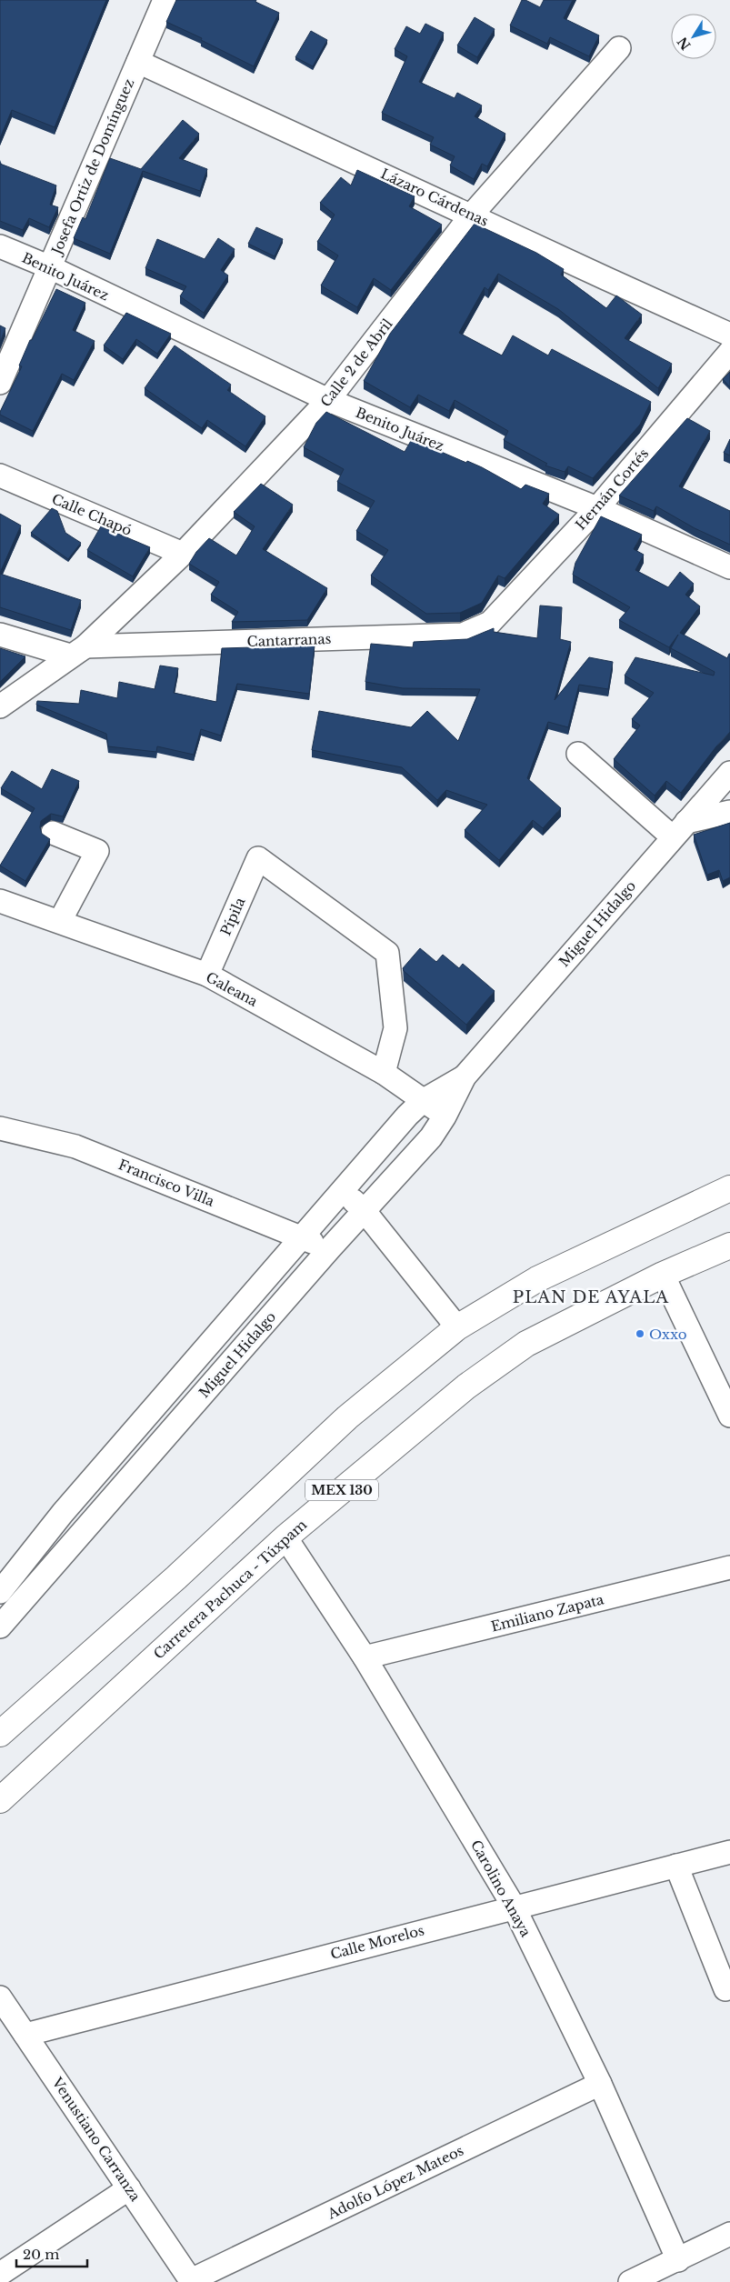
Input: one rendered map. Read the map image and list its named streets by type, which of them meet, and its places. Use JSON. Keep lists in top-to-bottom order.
{
  "streets": {
    "main road": ["MEX 130", "Carretera Pachuca - Túxpam"],
    "street": [
      "Josefa Ortiz de Domínguez",
      "Lázaro Cárdenas",
      "Benito Juárez",
      "Calle 2 de Abril",
      "Hernán Cortés",
      "Calle Chapó",
      "Cantarranas",
      "Pípila",
      "Miguel Hidalgo",
      "Galeana",
      "Francisco Villa",
      "Emiliano Zapata",
      "Carolino Anaya",
      "Calle Morelos",
      "Venustiano Carranza",
      "Adolfo López Mateos"
    ]
  },
  "crossings": [
    ["Josefa Ortiz de Domínguez", "Lázaro Cárdenas"],
    ["Josefa Ortiz de Domínguez", "Benito Juárez"],
    ["Lázaro Cárdenas", "Calle 2 de Abril"],
    ["Benito Juárez", "Calle 2 de Abril"],
    ["Benito Juárez", "Hernán Cortés"],
    ["Calle 2 de Abril", "Calle Chapó"],
    ["Calle 2 de Abril", "Cantarranas"],
    ["Hernán Cortés", "Cantarranas"],
    ["Pípila", "Galeana"],
    ["Miguel Hidalgo", "Galeana"],
    ["Miguel Hidalgo", "Francisco Villa"],
    ["Carretera Pachuca - Túxpam", "Carolino Anaya"],
    ["Emiliano Zapata", "Carolino Anaya"],
    ["Carolino Anaya", "Calle Morelos"],
    ["Carolino Anaya", "Adolfo López Mateos"],
    ["Calle Morelos", "Venustiano Carranza"],
    ["Venustiano Carranza", "Adolfo López Mateos"]
  ],
  "districts": ["PLAN DE AYALA"],
  "places": ["Oxxo"],
  "scale_bar": "20 m",
  "north": "bottom left"
}
